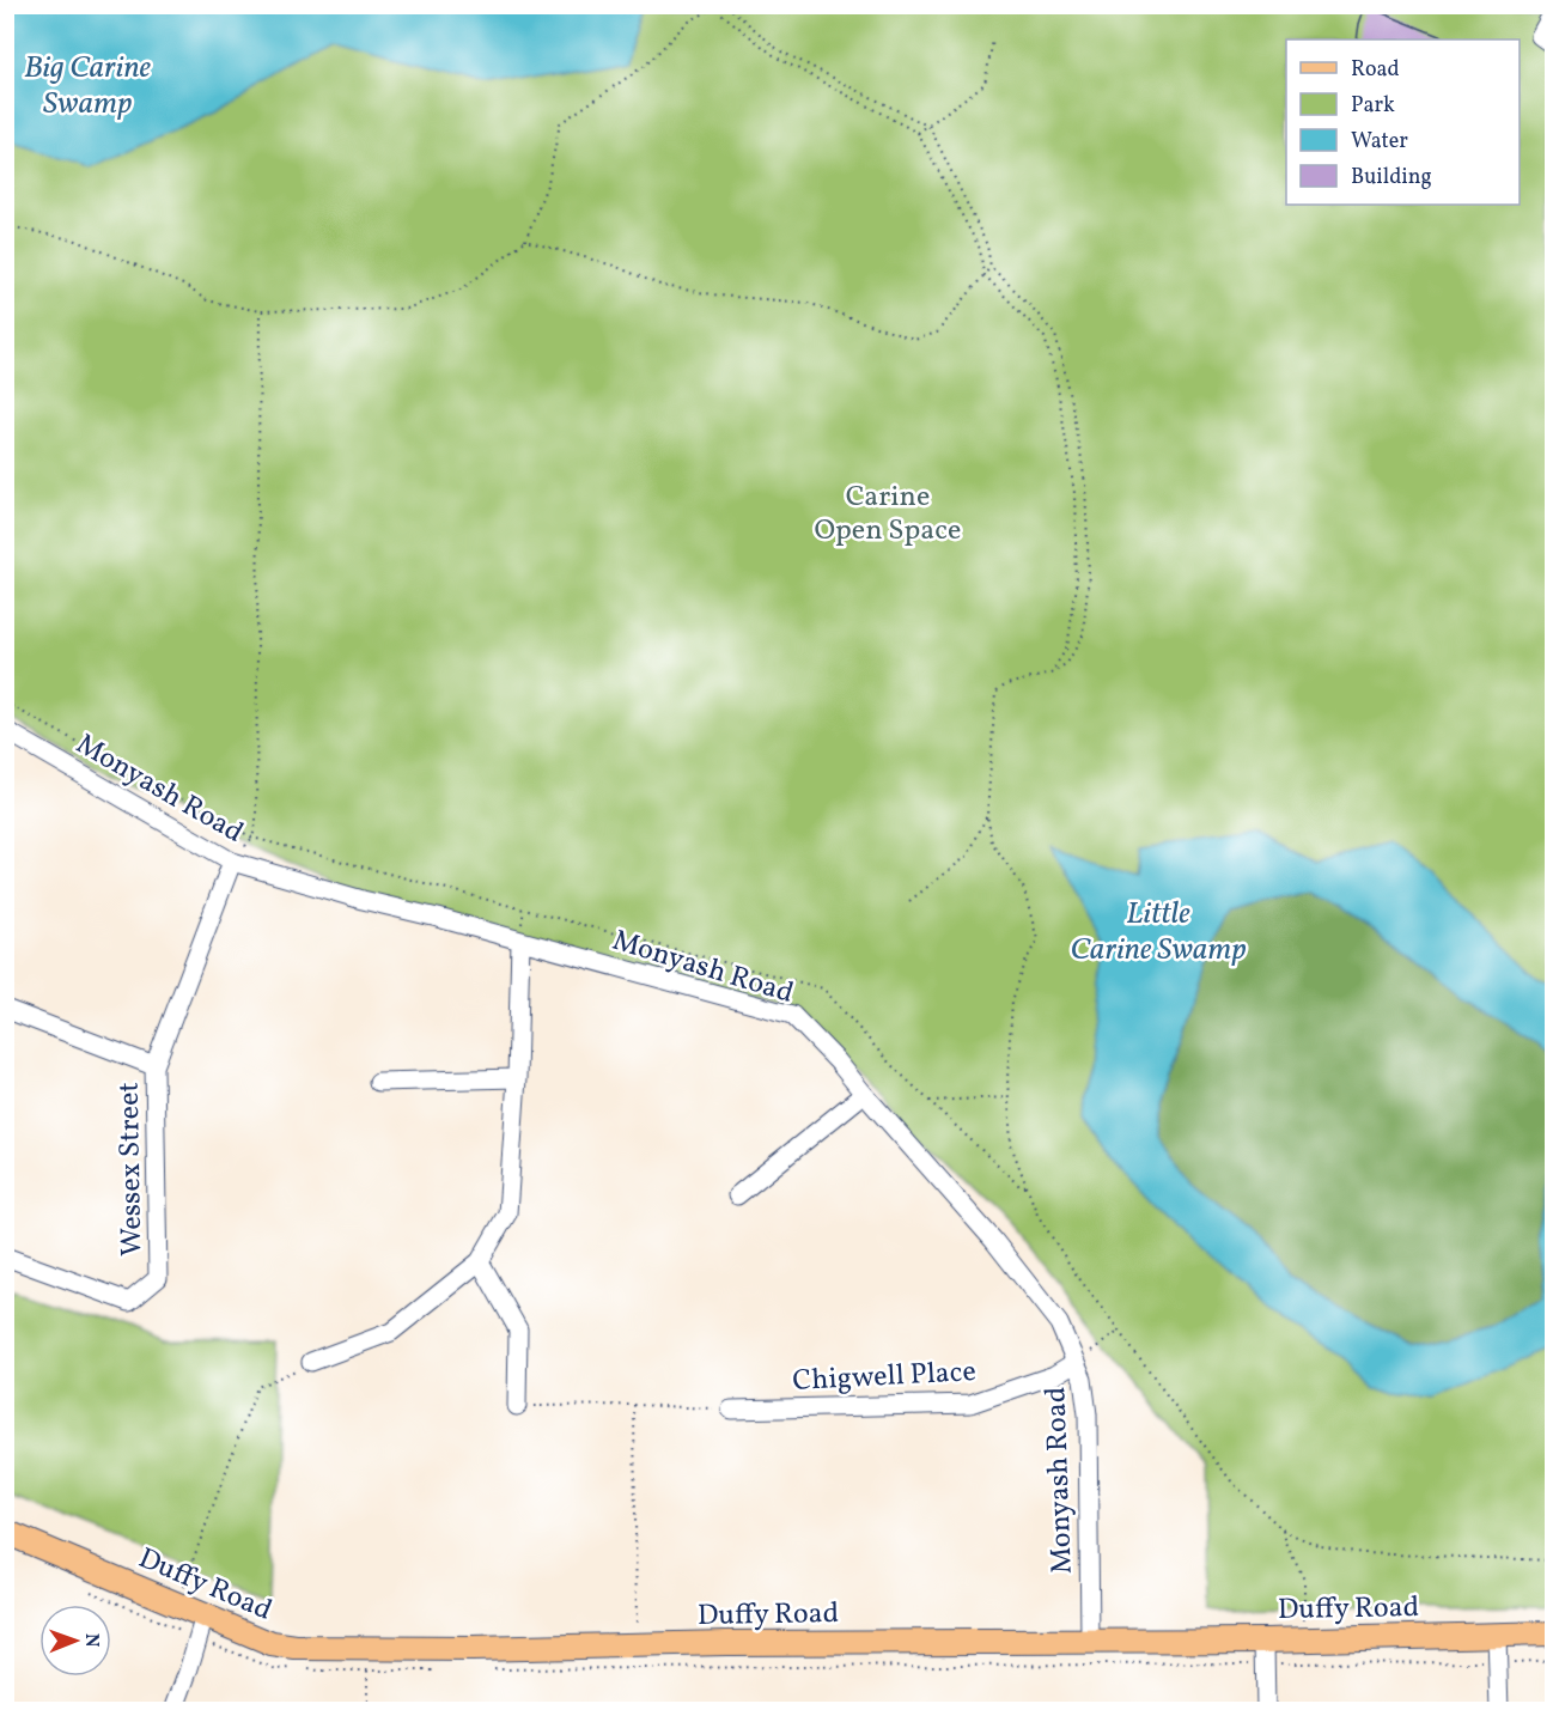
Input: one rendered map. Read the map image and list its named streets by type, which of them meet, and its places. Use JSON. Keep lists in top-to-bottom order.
{
  "streets": {
    "main road": ["Duffy Road"],
    "street": ["Monyash Road", "Wessex Street", "Chigwell Place"]
  },
  "crossings": [
    ["Monyash Road", "Wessex Street"],
    ["Monyash Road", "Chigwell Place"],
    ["Monyash Road", "Duffy Road"]
  ],
  "water": ["Big Carine Swamp", "Little Carine Swamp"],
  "parks": ["Carine Open Space"],
  "legend": [
    "Road",
    "Park",
    "Water",
    "Building"
  ],
  "north": "right"
}
